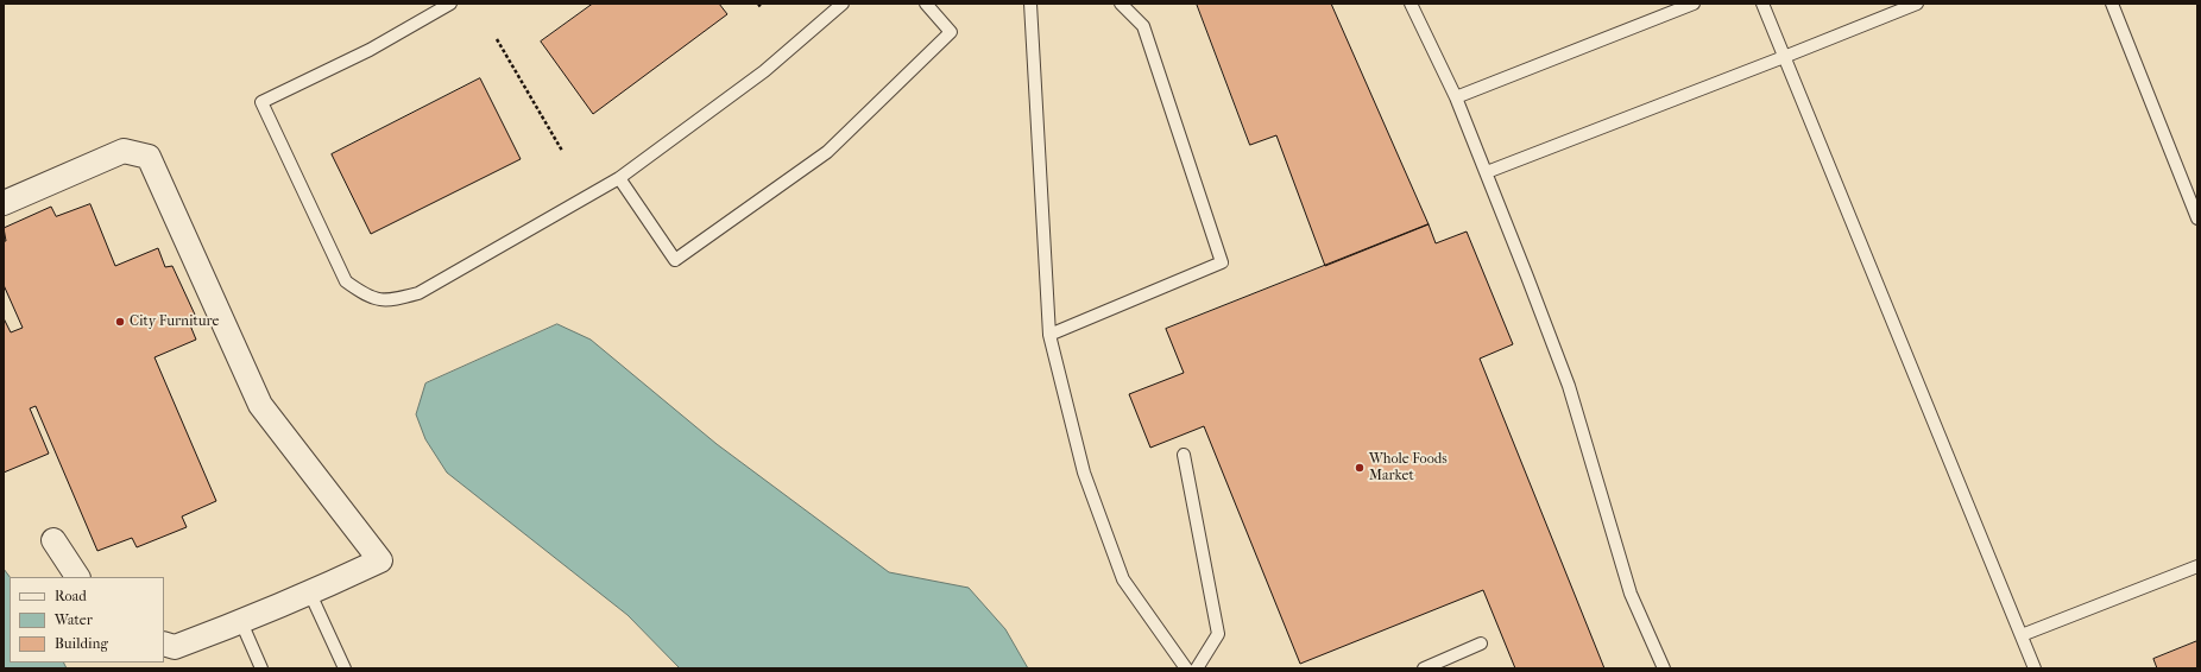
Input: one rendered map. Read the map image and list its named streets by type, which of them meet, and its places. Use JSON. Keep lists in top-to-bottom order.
{
  "places": ["City Furniture", "Whole Foods Market"],
  "legend": ["Road", "Water", "Building"]
}
